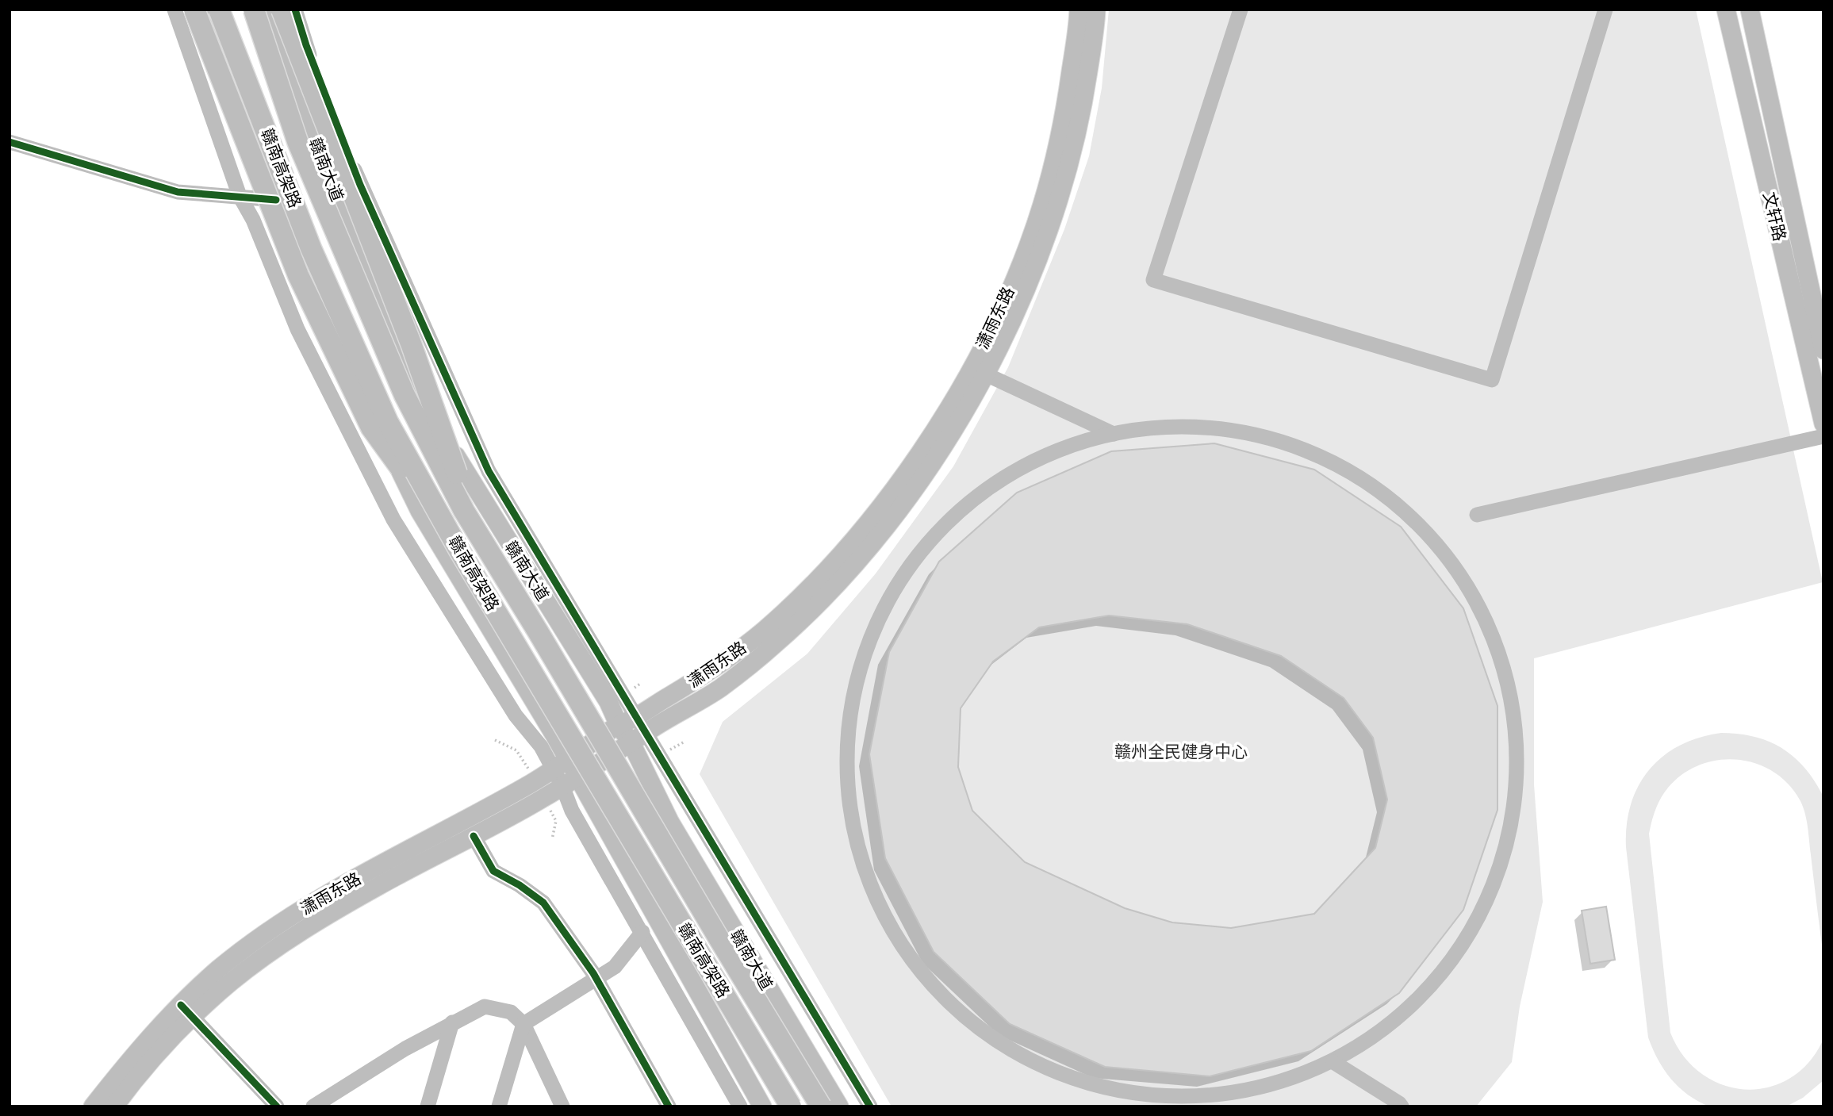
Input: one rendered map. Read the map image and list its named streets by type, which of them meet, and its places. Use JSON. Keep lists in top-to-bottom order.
{
  "streets": {
    "highway": ["赣南高架路"],
    "main road": ["赣南大道", "文轩路", "潇雨东路"]
  },
  "crossings": [
    ["赣南大道", "潇雨东路"]
  ],
  "parks": ["赣州全民健身中心"]
}
